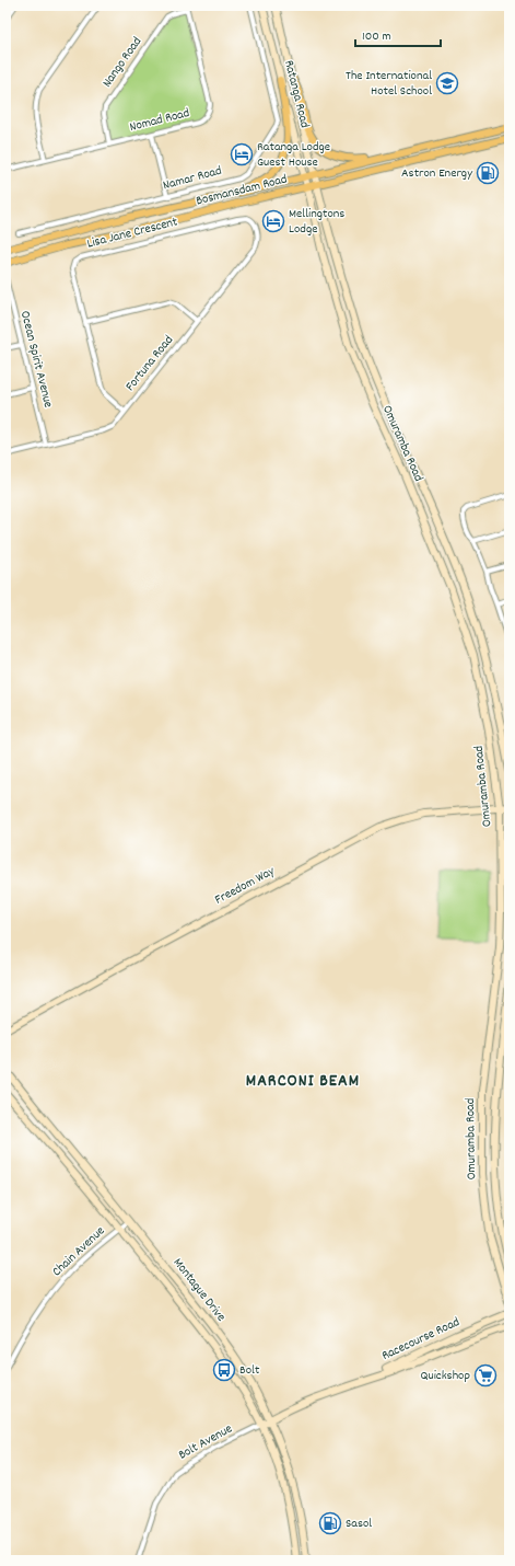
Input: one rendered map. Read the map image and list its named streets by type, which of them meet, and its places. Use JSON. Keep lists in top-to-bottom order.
{
  "streets": {
    "main road": [
      "Ratanga Road",
      "Bosmansdam Road",
      "Omuramba Road",
      "Freedom Way",
      "Montague Drive",
      "Racecourse Road"
    ],
    "street": [
      "Nango Road",
      "Nomad Road",
      "Namar Road",
      "Lisa Jane Crescent",
      "Ocean Spirit Avenue",
      "Fortuna Road",
      "Chain Avenue",
      "Bolt Avenue"
    ]
  },
  "crossings": [
    ["Nango Road", "Nomad Road"],
    ["Ratanga Road", "Bosmansdam Road"],
    ["Ratanga Road", "Omuramba Road"],
    ["Bosmansdam Road", "Omuramba Road"],
    ["Lisa Jane Crescent", "Fortuna Road"],
    ["Ocean Spirit Avenue", "Fortuna Road"],
    ["Omuramba Road", "Freedom Way"],
    ["Chain Avenue", "Montague Drive"],
    ["Montague Drive", "Racecourse Road"],
    ["Montague Drive", "Bolt Avenue"],
    ["Racecourse Road", "Bolt Avenue"]
  ],
  "districts": ["MARCONI BEAM"],
  "places": {
    "school or university": ["The International Hotel School"],
    "hotel": ["Ratanga Lodge Guest House", "Mellingtons Lodge"],
    "fuel station": ["Astron Energy", "Sasol"],
    "bus stop": ["Bolt"],
    "supermarket": ["Quickshop"]
  },
  "scale_bar": "100 m"
}
